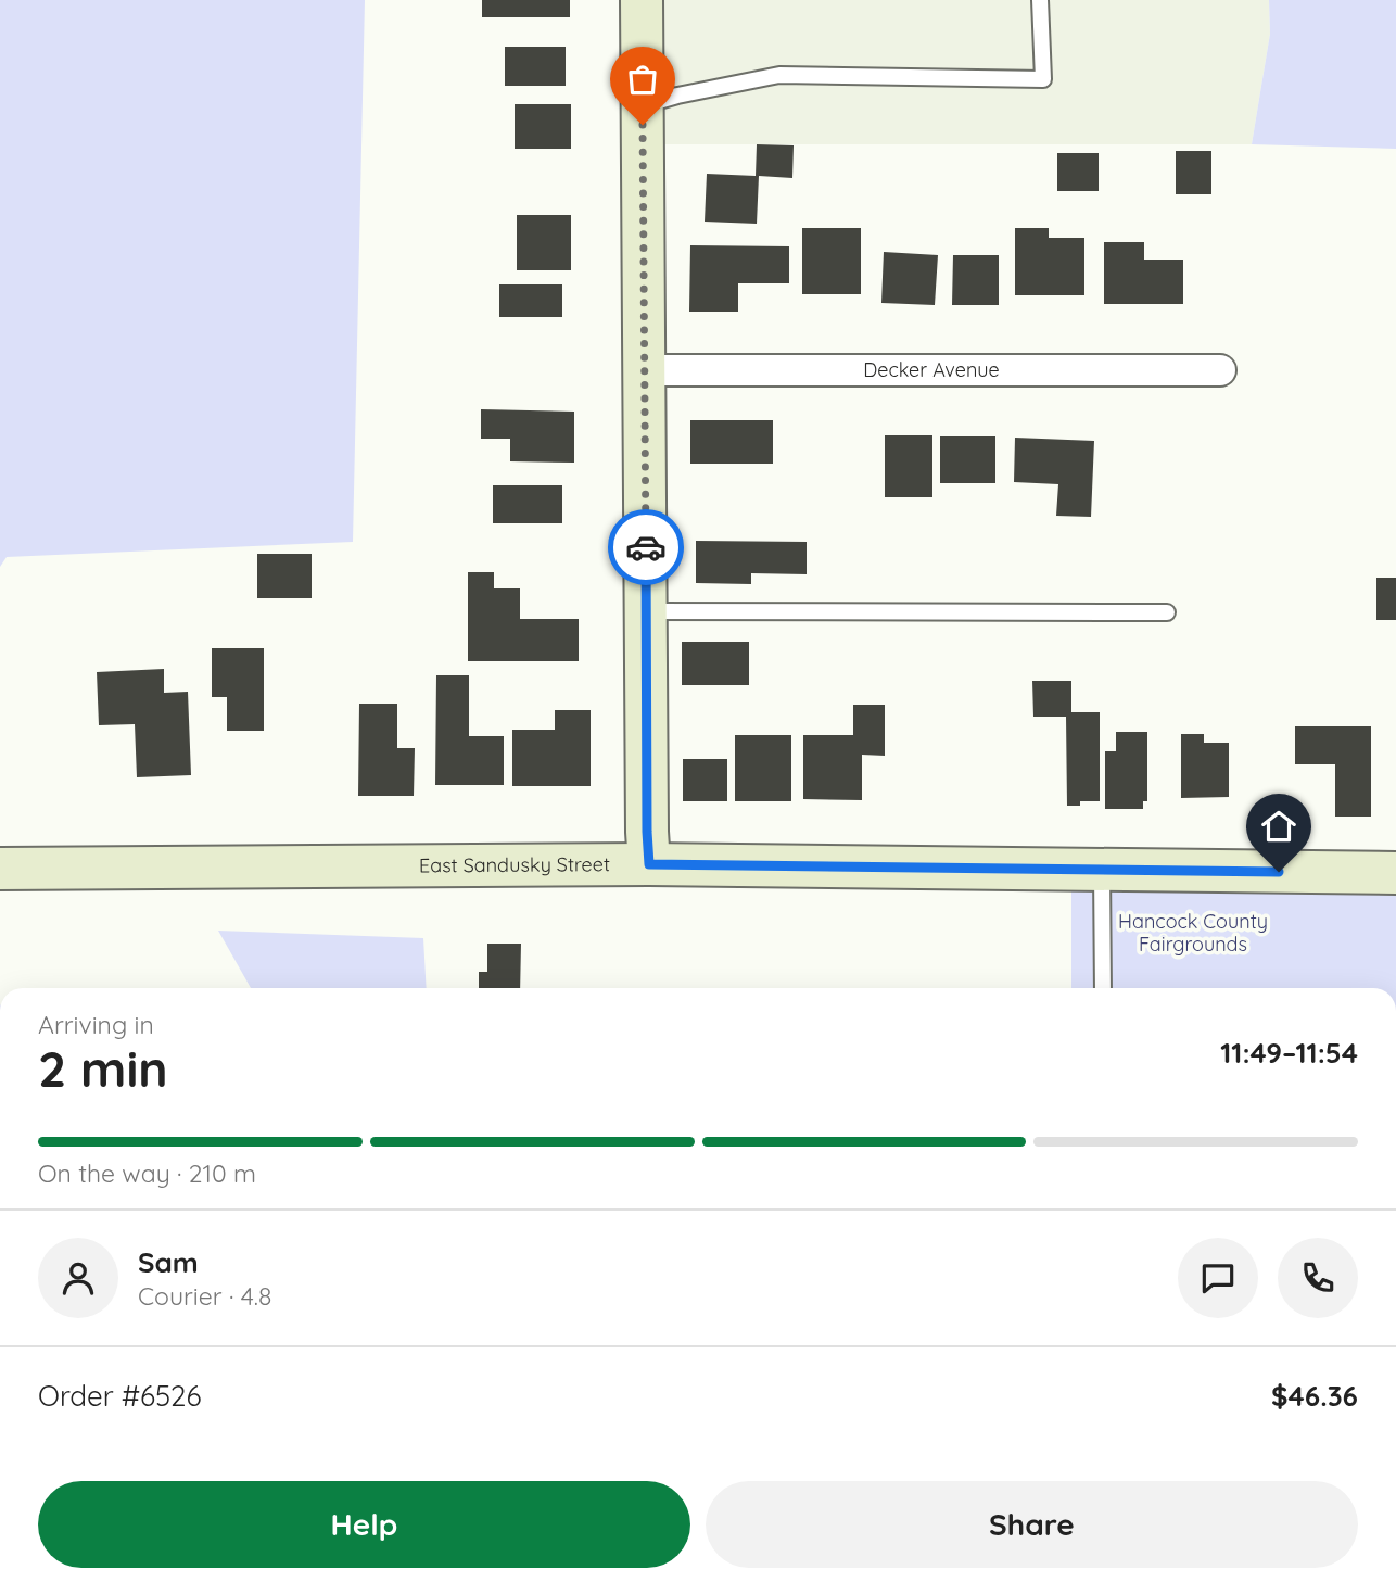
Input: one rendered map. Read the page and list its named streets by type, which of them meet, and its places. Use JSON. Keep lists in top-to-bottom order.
{
  "streets": {
    "main road": ["East Sandusky Street"],
    "street": ["Decker Avenue"]
  },
  "parks": ["Hancock County Fairgrounds"],
  "page": {
    "heading": ["2 min", "Arriving in", "11:49–11:54"],
    "panel": [
      "Sam",
      "Courier · 4.8",
      "Order #6526",
      "$46.36"
    ],
    "bar": "On the way · 210 m",
    "buttons": ["Help", "Share"]
  }
}
